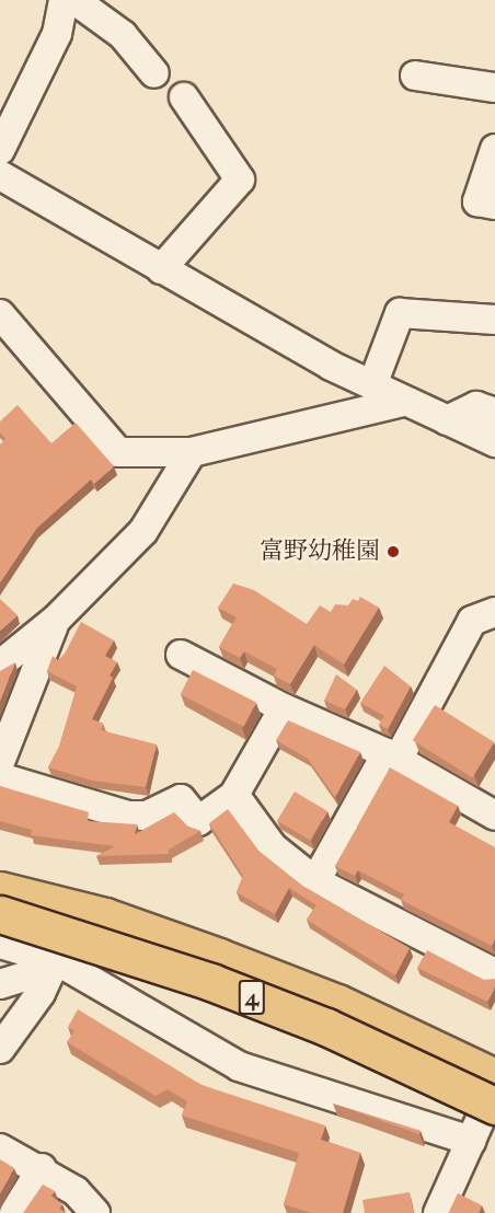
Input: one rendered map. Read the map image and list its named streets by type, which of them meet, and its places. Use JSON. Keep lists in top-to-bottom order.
{
  "streets": {
    "highway": ["4"]
  },
  "places": ["富野幼稚園"]
}
